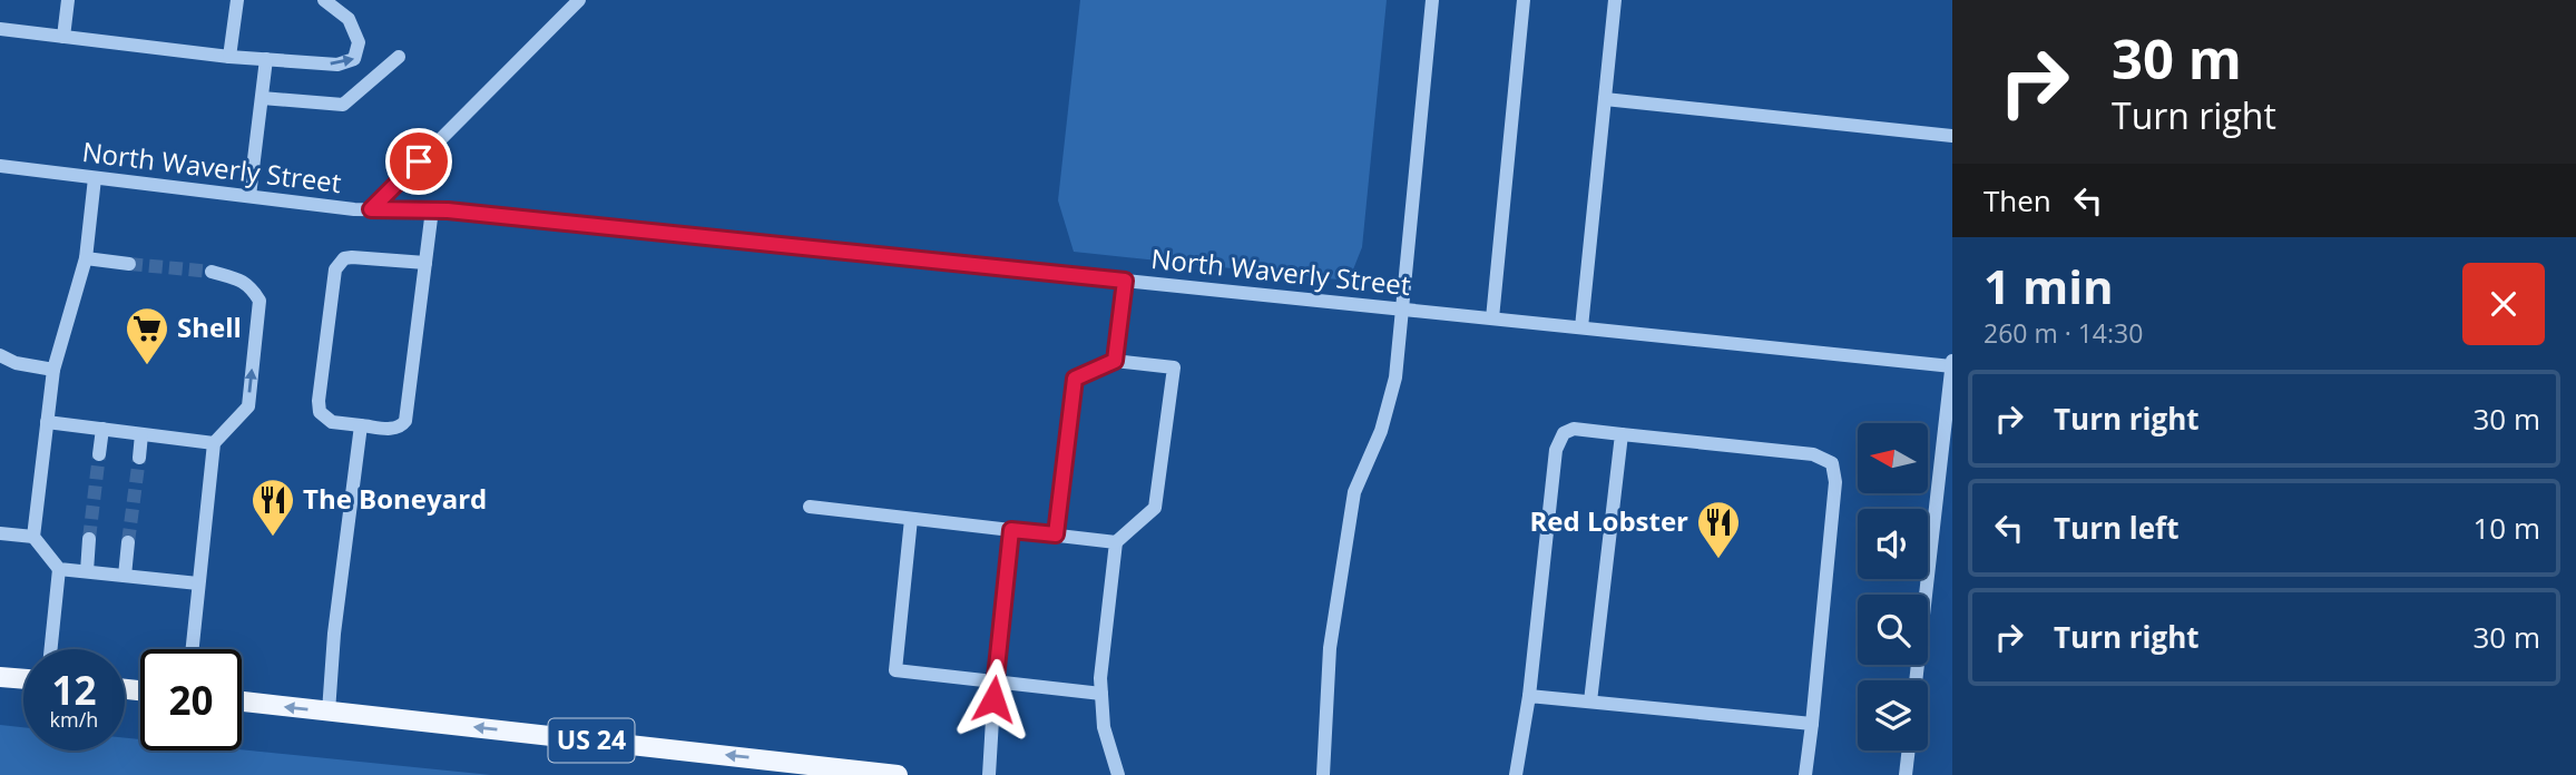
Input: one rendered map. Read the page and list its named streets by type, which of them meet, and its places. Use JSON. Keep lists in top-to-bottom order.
{
  "streets": {
    "main road": ["US 24"],
    "street": ["North Waverly Street"]
  },
  "places": {
    "supermarket": ["Shell"],
    "restaurant": ["The Boneyard", "Red Lobster"]
  },
  "north": "left",
  "page": {
    "turn": ["30 m", "Turn right"],
    "then": "Then",
    "heading": ["1 min", "260 m · 14:30"],
    "list": [
      {
        "name": "Turn right",
        "value": "30 m"
      },
      {
        "name": "Turn left",
        "value": "10 m"
      },
      {
        "name": "Turn right",
        "value": "30 m"
      }
    ],
    "speed": "12 km/h",
    "limit": "20"
  }
}
